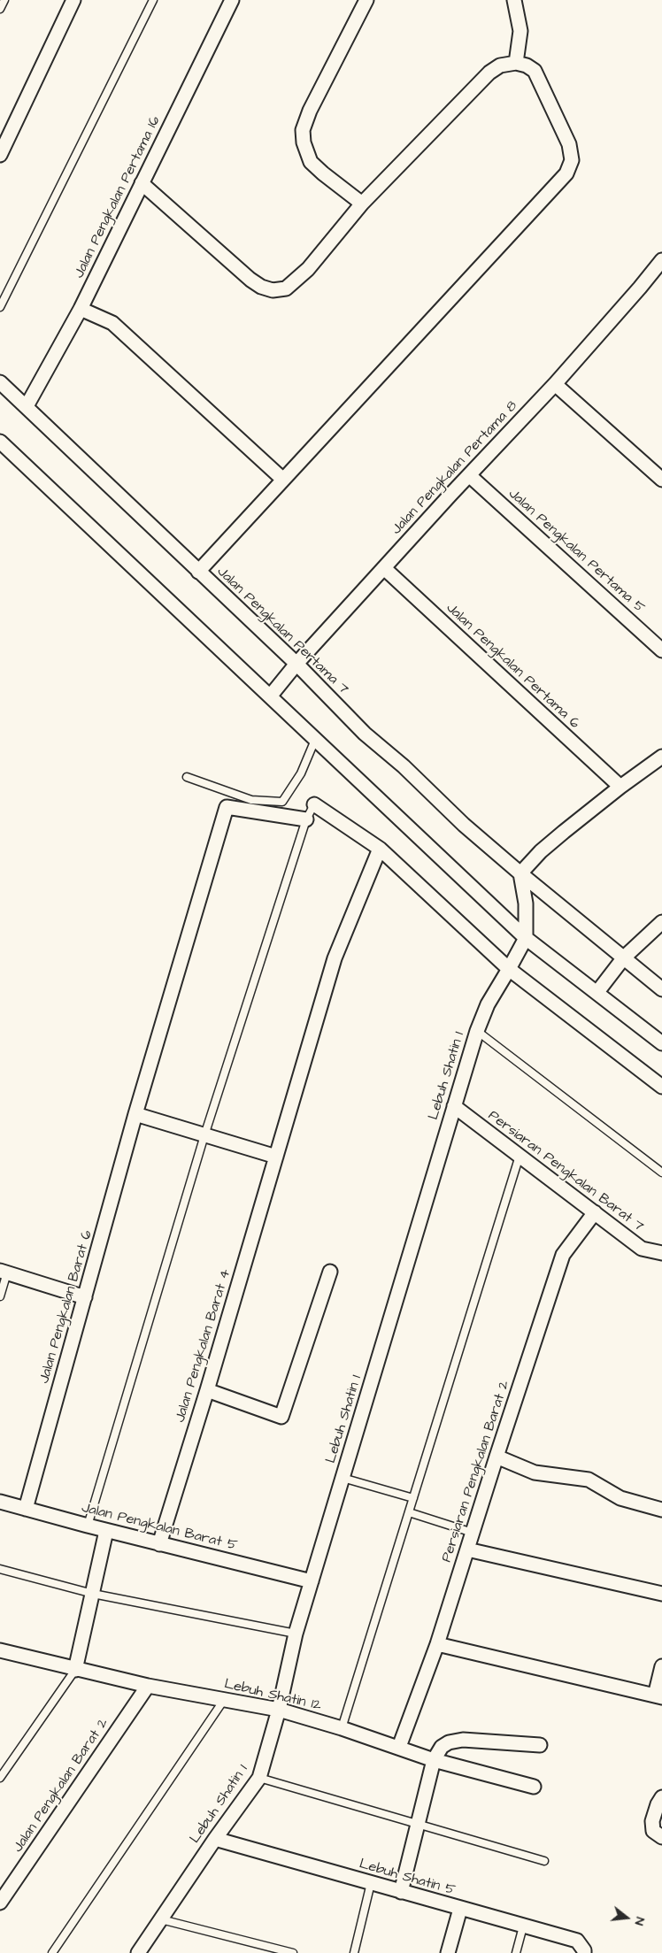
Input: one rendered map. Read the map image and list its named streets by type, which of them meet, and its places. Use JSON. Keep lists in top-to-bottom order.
{
  "streets": {
    "street": [
      "Jalan Pengkalan Pertama 16",
      "Jalan Pengkalan Pertama 8",
      "Jalan Pengkalan Pertama 5",
      "Jalan Pengkalan Pertama 7",
      "Jalan Pengkalan Pertama 6",
      "Lebuh Shatin 1",
      "Persiaran Pengkalan Barat 7",
      "Jalan Pengkalan Barat 6",
      "Jalan Pengkalan Barat 4",
      "Persiaran Pengkalan Barat 2",
      "Jalan Pengkalan Barat 5",
      "Lebuh Shatin 12",
      "Jalan Pengkalan Barat 2",
      "Lebuh Shatin 5"
    ]
  },
  "crossings": [
    ["Jalan Pengkalan Pertama 16", "Jalan Pengkalan Pertama 7"],
    ["Jalan Pengkalan Pertama 8", "Jalan Pengkalan Pertama 5"],
    ["Jalan Pengkalan Pertama 8", "Jalan Pengkalan Pertama 7"],
    ["Jalan Pengkalan Pertama 8", "Jalan Pengkalan Pertama 6"],
    ["Jalan Pengkalan Pertama 7", "Lebuh Shatin 1"],
    ["Lebuh Shatin 1", "Persiaran Pengkalan Barat 7"],
    ["Lebuh Shatin 1", "Jalan Pengkalan Barat 5"],
    ["Lebuh Shatin 1", "Lebuh Shatin 12"],
    ["Lebuh Shatin 1", "Lebuh Shatin 5"],
    ["Persiaran Pengkalan Barat 7", "Persiaran Pengkalan Barat 2"],
    ["Jalan Pengkalan Barat 6", "Jalan Pengkalan Barat 5"],
    ["Jalan Pengkalan Barat 4", "Jalan Pengkalan Barat 5"],
    ["Persiaran Pengkalan Barat 2", "Lebuh Shatin 12"],
    ["Lebuh Shatin 12", "Jalan Pengkalan Barat 2"]
  ],
  "north": "right"
}
